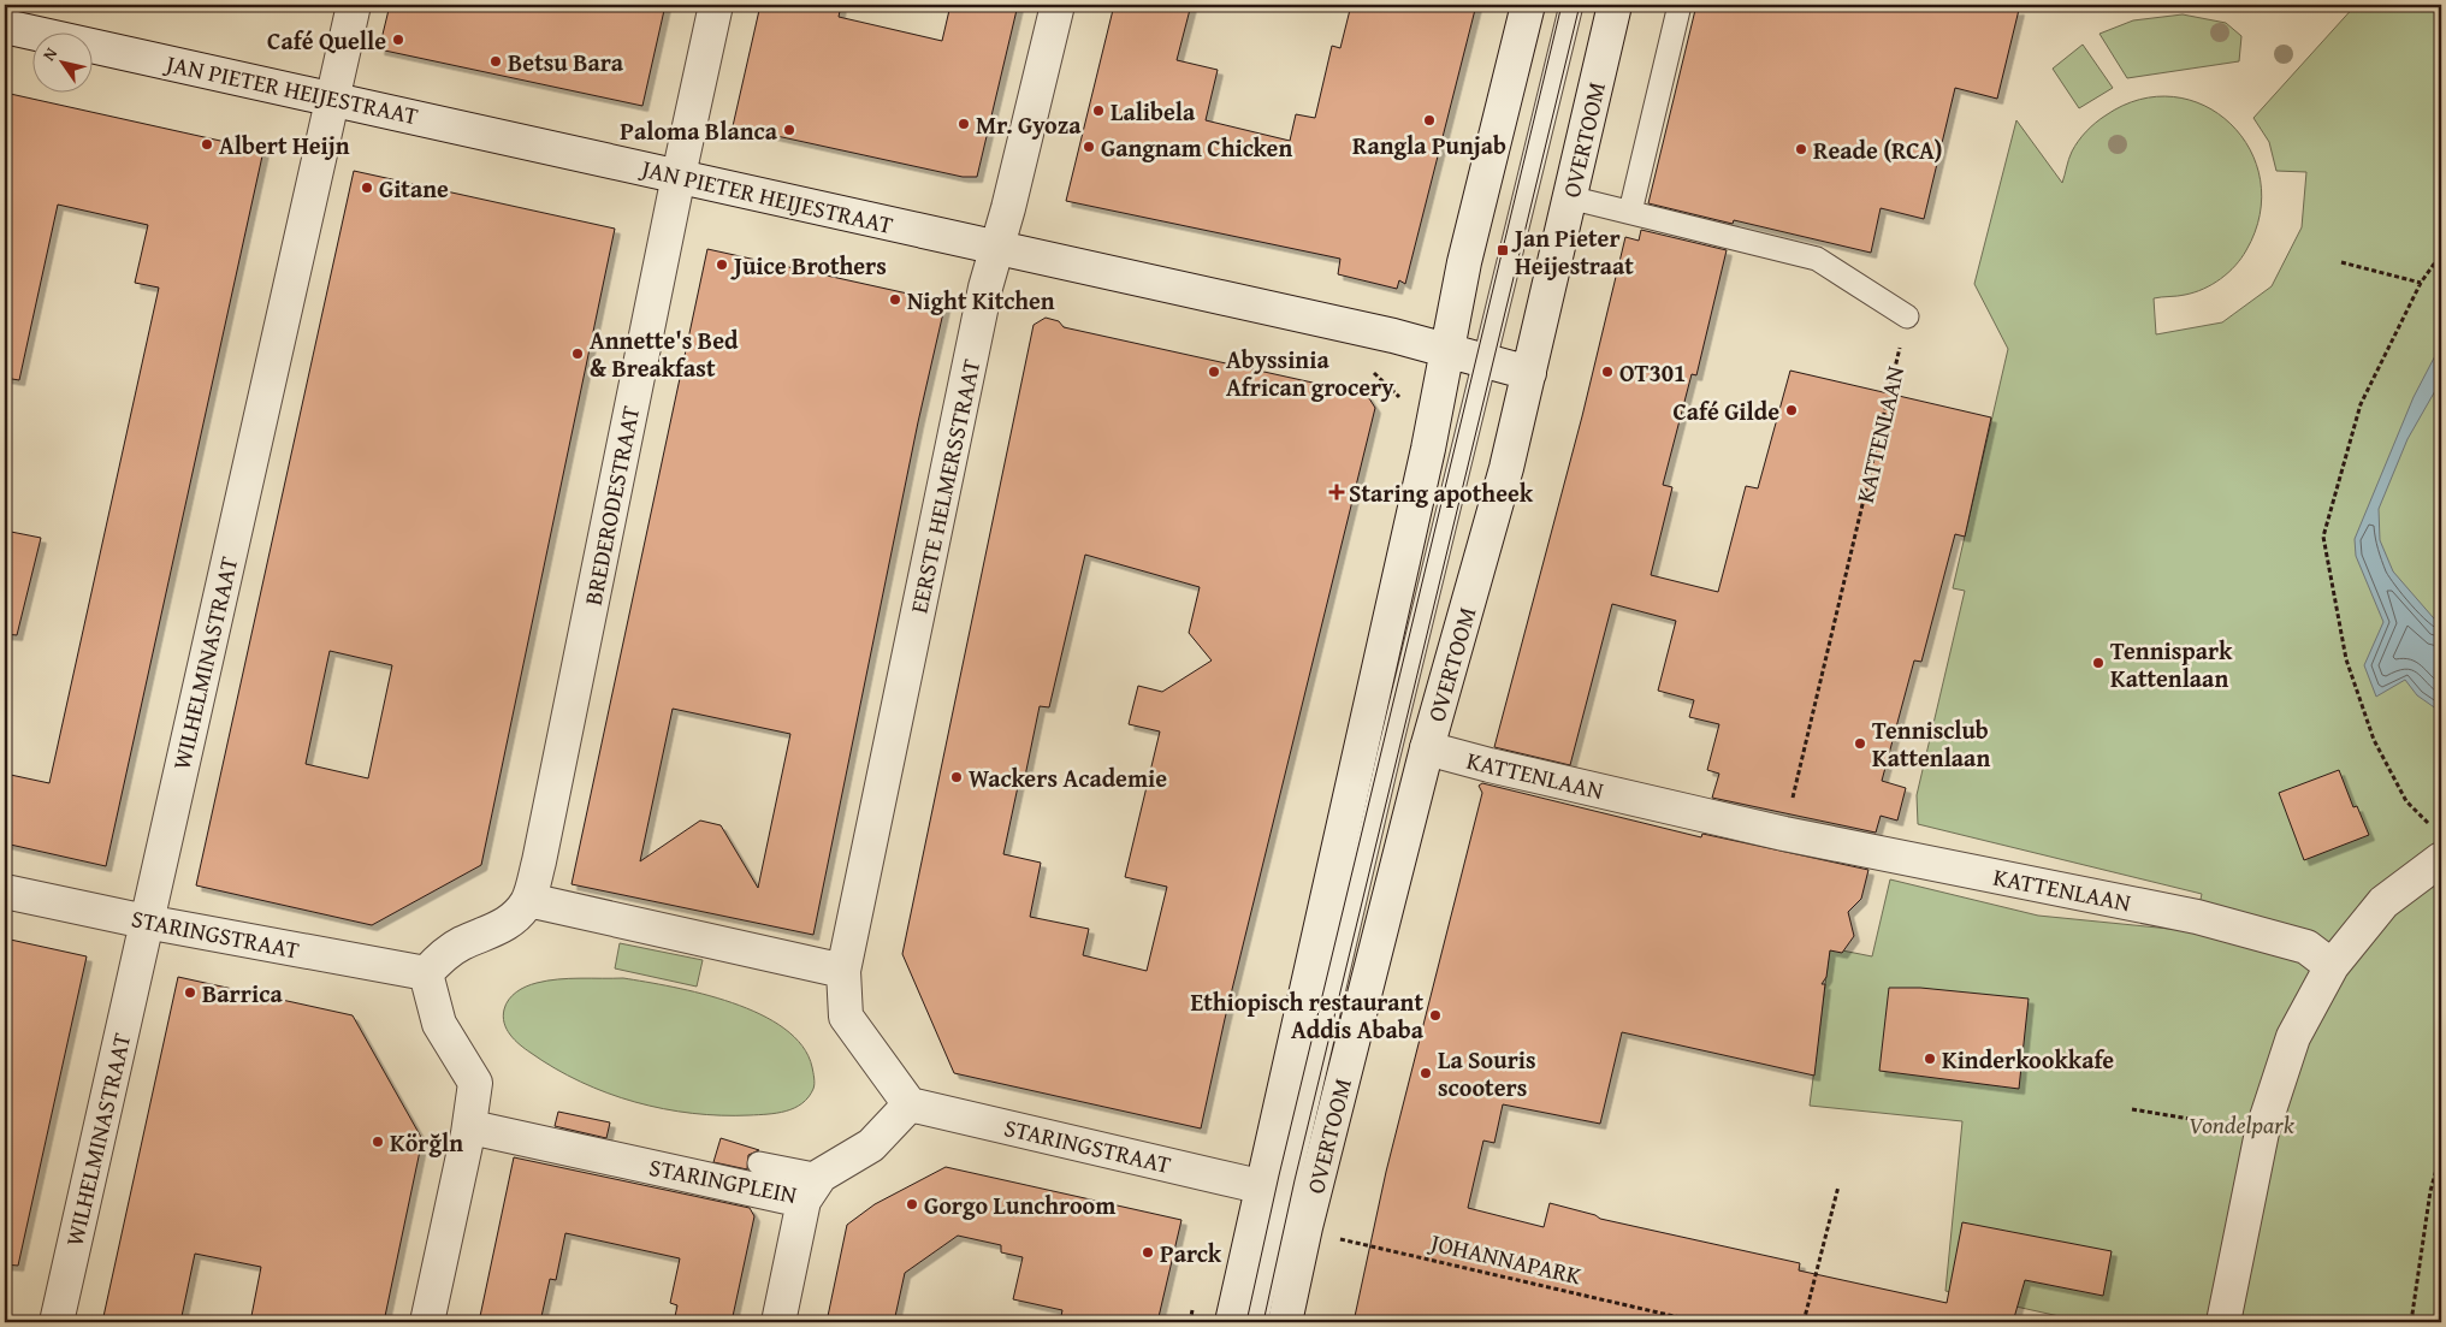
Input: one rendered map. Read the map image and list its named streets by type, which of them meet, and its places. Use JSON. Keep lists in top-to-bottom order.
{
  "streets": {
    "street": [
      "JAN PIETER HEIJESTRAAT",
      "OVERTOOM",
      "KATTENLAAN",
      "EERSTE HELMERSSTRAAT",
      "BREDERODESTRAAT",
      "WILHELMINASTRAAT",
      "STARINGSTRAAT",
      "STARINGPLEIN"
    ],
    "path": ["JOHANNAPARK"]
  },
  "crossings": [
    ["JAN PIETER HEIJESTRAAT", "OVERTOOM"],
    ["JAN PIETER HEIJESTRAAT", "EERSTE HELMERSSTRAAT"],
    ["JAN PIETER HEIJESTRAAT", "BREDERODESTRAAT"],
    ["JAN PIETER HEIJESTRAAT", "WILHELMINASTRAAT"],
    ["OVERTOOM", "KATTENLAAN"],
    ["OVERTOOM", "STARINGSTRAAT"],
    ["OVERTOOM", "JOHANNAPARK"],
    ["WILHELMINASTRAAT", "STARINGSTRAAT"],
    ["STARINGSTRAAT", "STARINGPLEIN"]
  ],
  "parks": ["Vondelpark"],
  "places": {
    "other": [
      "Café Quelle",
      "Betsu Bara",
      "Lalibela",
      "Rangla Punjab",
      "Mr. Gyoza",
      "Paloma Blanca",
      "Albert Heijn",
      "Gangnam Chicken",
      "Reade (RCA)",
      "Gitane",
      "Juice Brothers",
      "Night Kitchen",
      "Annette's Bed & Breakfast",
      "Abyssinia African grocery",
      "OT301",
      "Café Gilde",
      "Tennispark Kattenlaan",
      "Tennisclub Kattenlaan",
      "Wackers Academie",
      "Barrica",
      "Ethiopisch restaurant Addis Ababa",
      "Kinderkookkafe",
      "La Souris scooters",
      "Körğln",
      "Gorgo Lunchroom",
      "Parck"
    ],
    "transit": ["Jan Pieter Heijestraat"],
    "health": ["Staring apotheek"]
  },
  "north": "top left"
}
